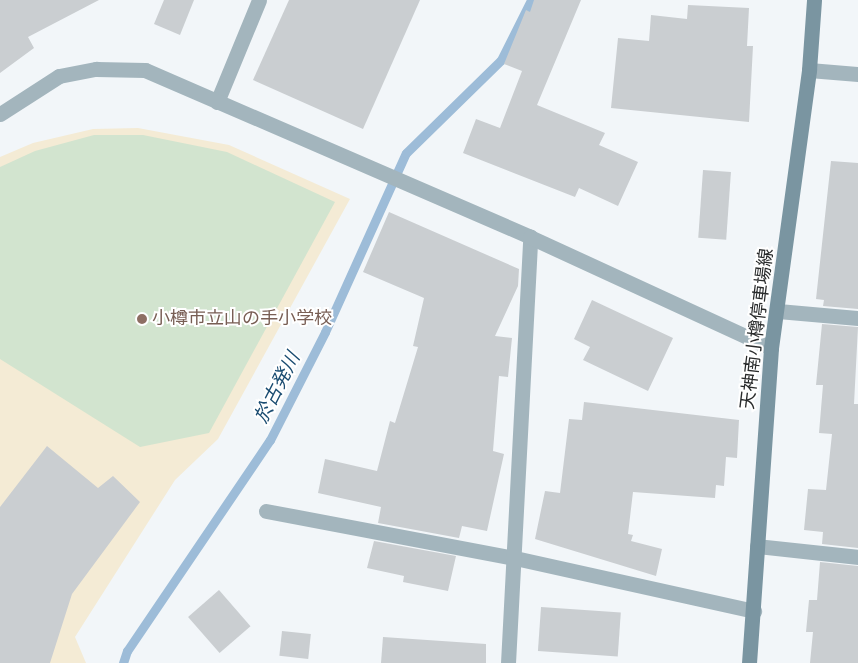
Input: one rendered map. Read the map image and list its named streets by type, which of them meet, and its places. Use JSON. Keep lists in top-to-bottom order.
{
  "streets": {
    "main road": ["天神南小樽停車場線"]
  },
  "water": ["於古発川"],
  "places": ["小樽市立山の手小学校"]
}
